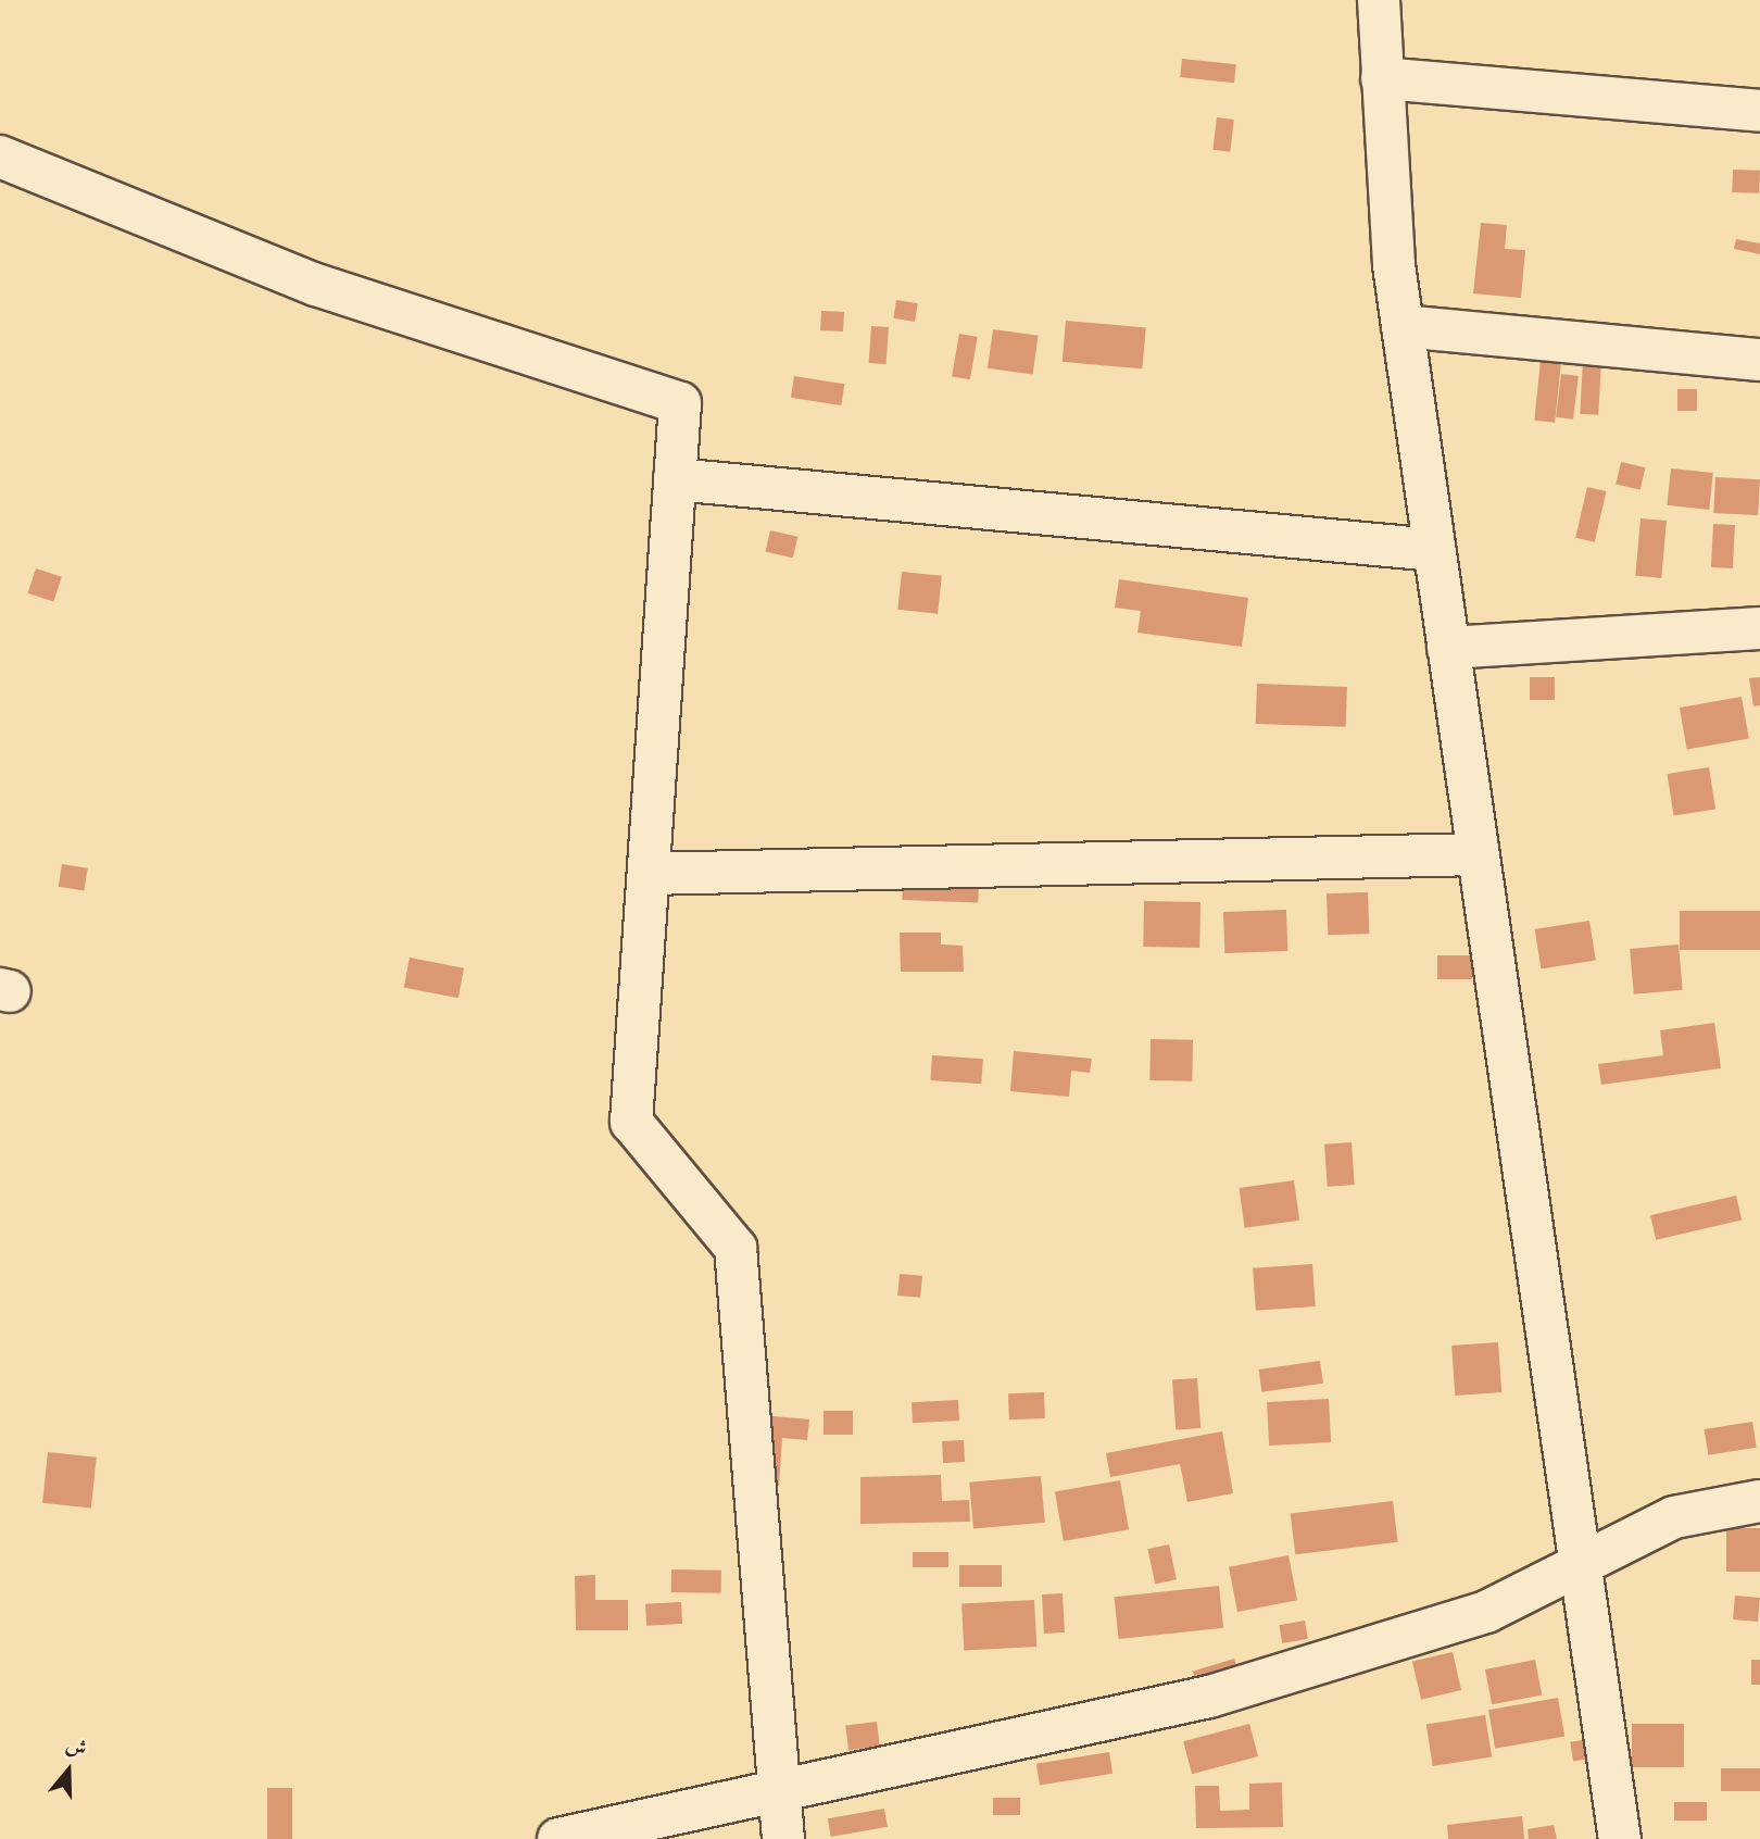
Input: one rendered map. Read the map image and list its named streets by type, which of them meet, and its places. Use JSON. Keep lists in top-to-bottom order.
{
  "north": "top"
}
